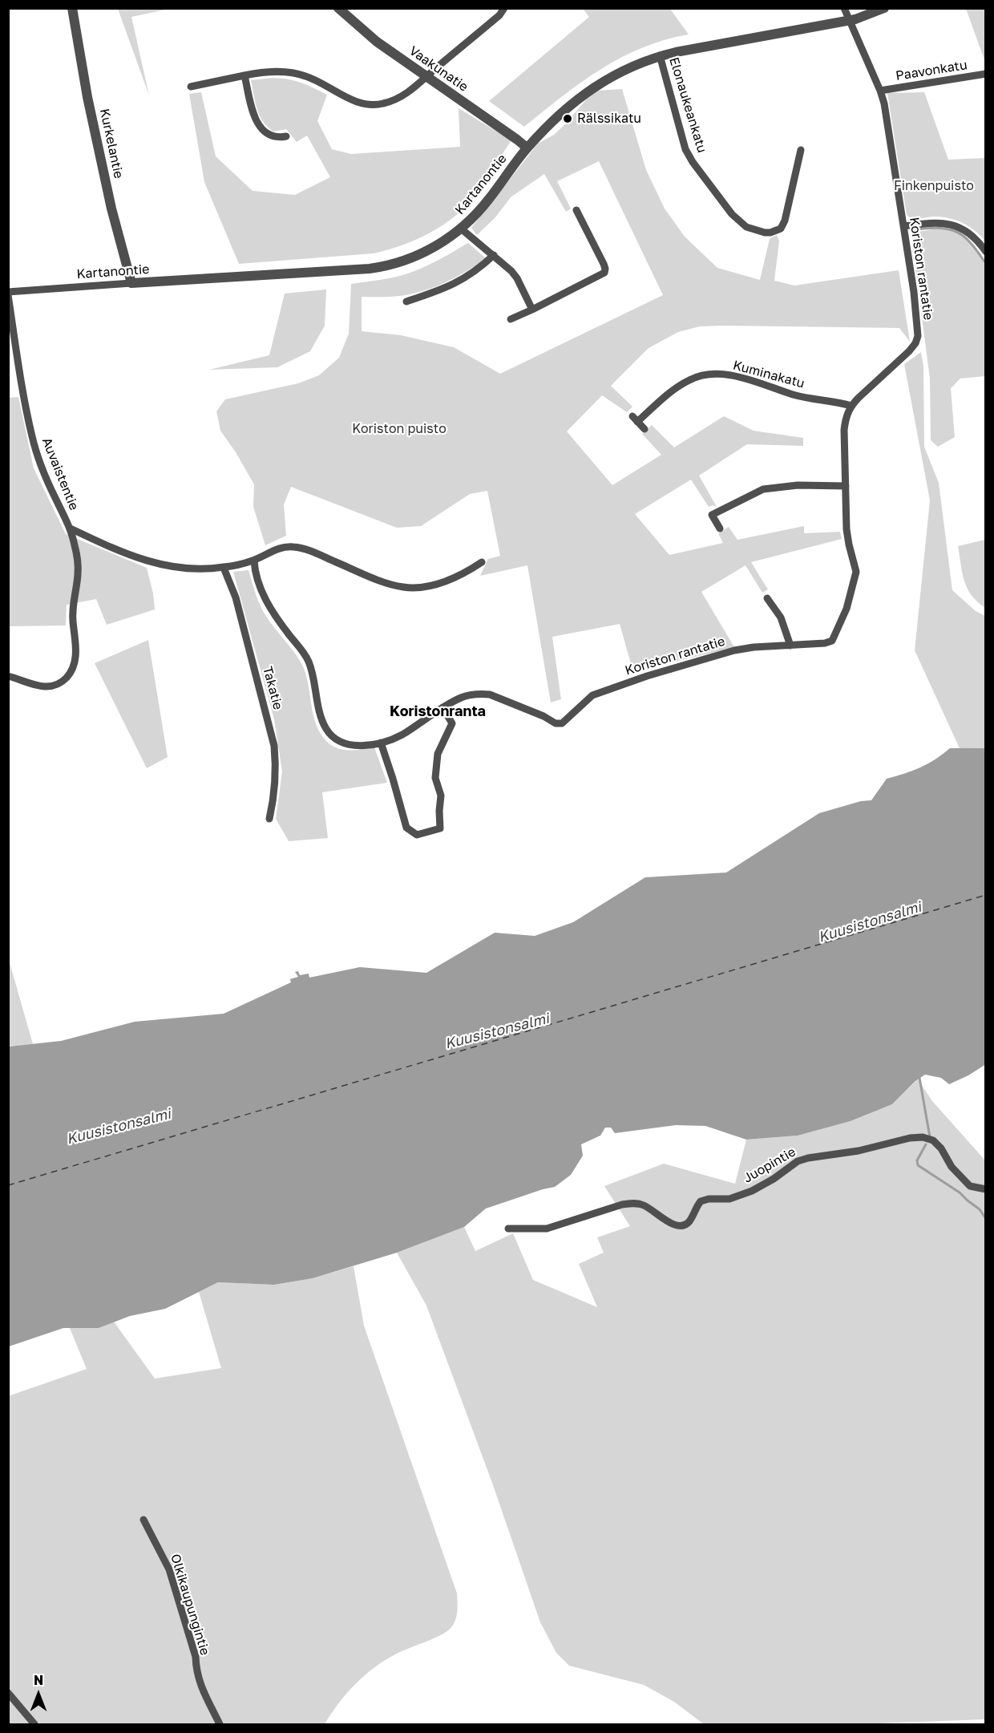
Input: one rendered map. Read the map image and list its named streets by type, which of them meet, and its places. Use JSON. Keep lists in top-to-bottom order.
{
  "streets": {
    "street": [
      "Vaakunatie",
      "Paavonkatu",
      "Elonaukeankatu",
      "Kurkelantie",
      "Kartanontie",
      "Koriston rantatie",
      "Kuminakatu",
      "Auvaistentie",
      "Takatie",
      "Juopintie",
      "Olkikaupungintie"
    ]
  },
  "crossings": [
    ["Vaakunatie", "Kartanontie"],
    ["Paavonkatu", "Koriston rantatie"],
    ["Elonaukeankatu", "Kartanontie"],
    ["Kurkelantie", "Kartanontie"],
    ["Kartanontie", "Koriston rantatie"],
    ["Kartanontie", "Auvaistentie"],
    ["Koriston rantatie", "Kuminakatu"],
    ["Koriston rantatie", "Auvaistentie"],
    ["Auvaistentie", "Takatie"]
  ],
  "districts": ["Koristonranta"],
  "water": ["Kuusistonsalmi"],
  "parks": ["Finkenpuisto", "Koriston puisto"],
  "places": ["Rälssikatu"],
  "north": "top"
}
